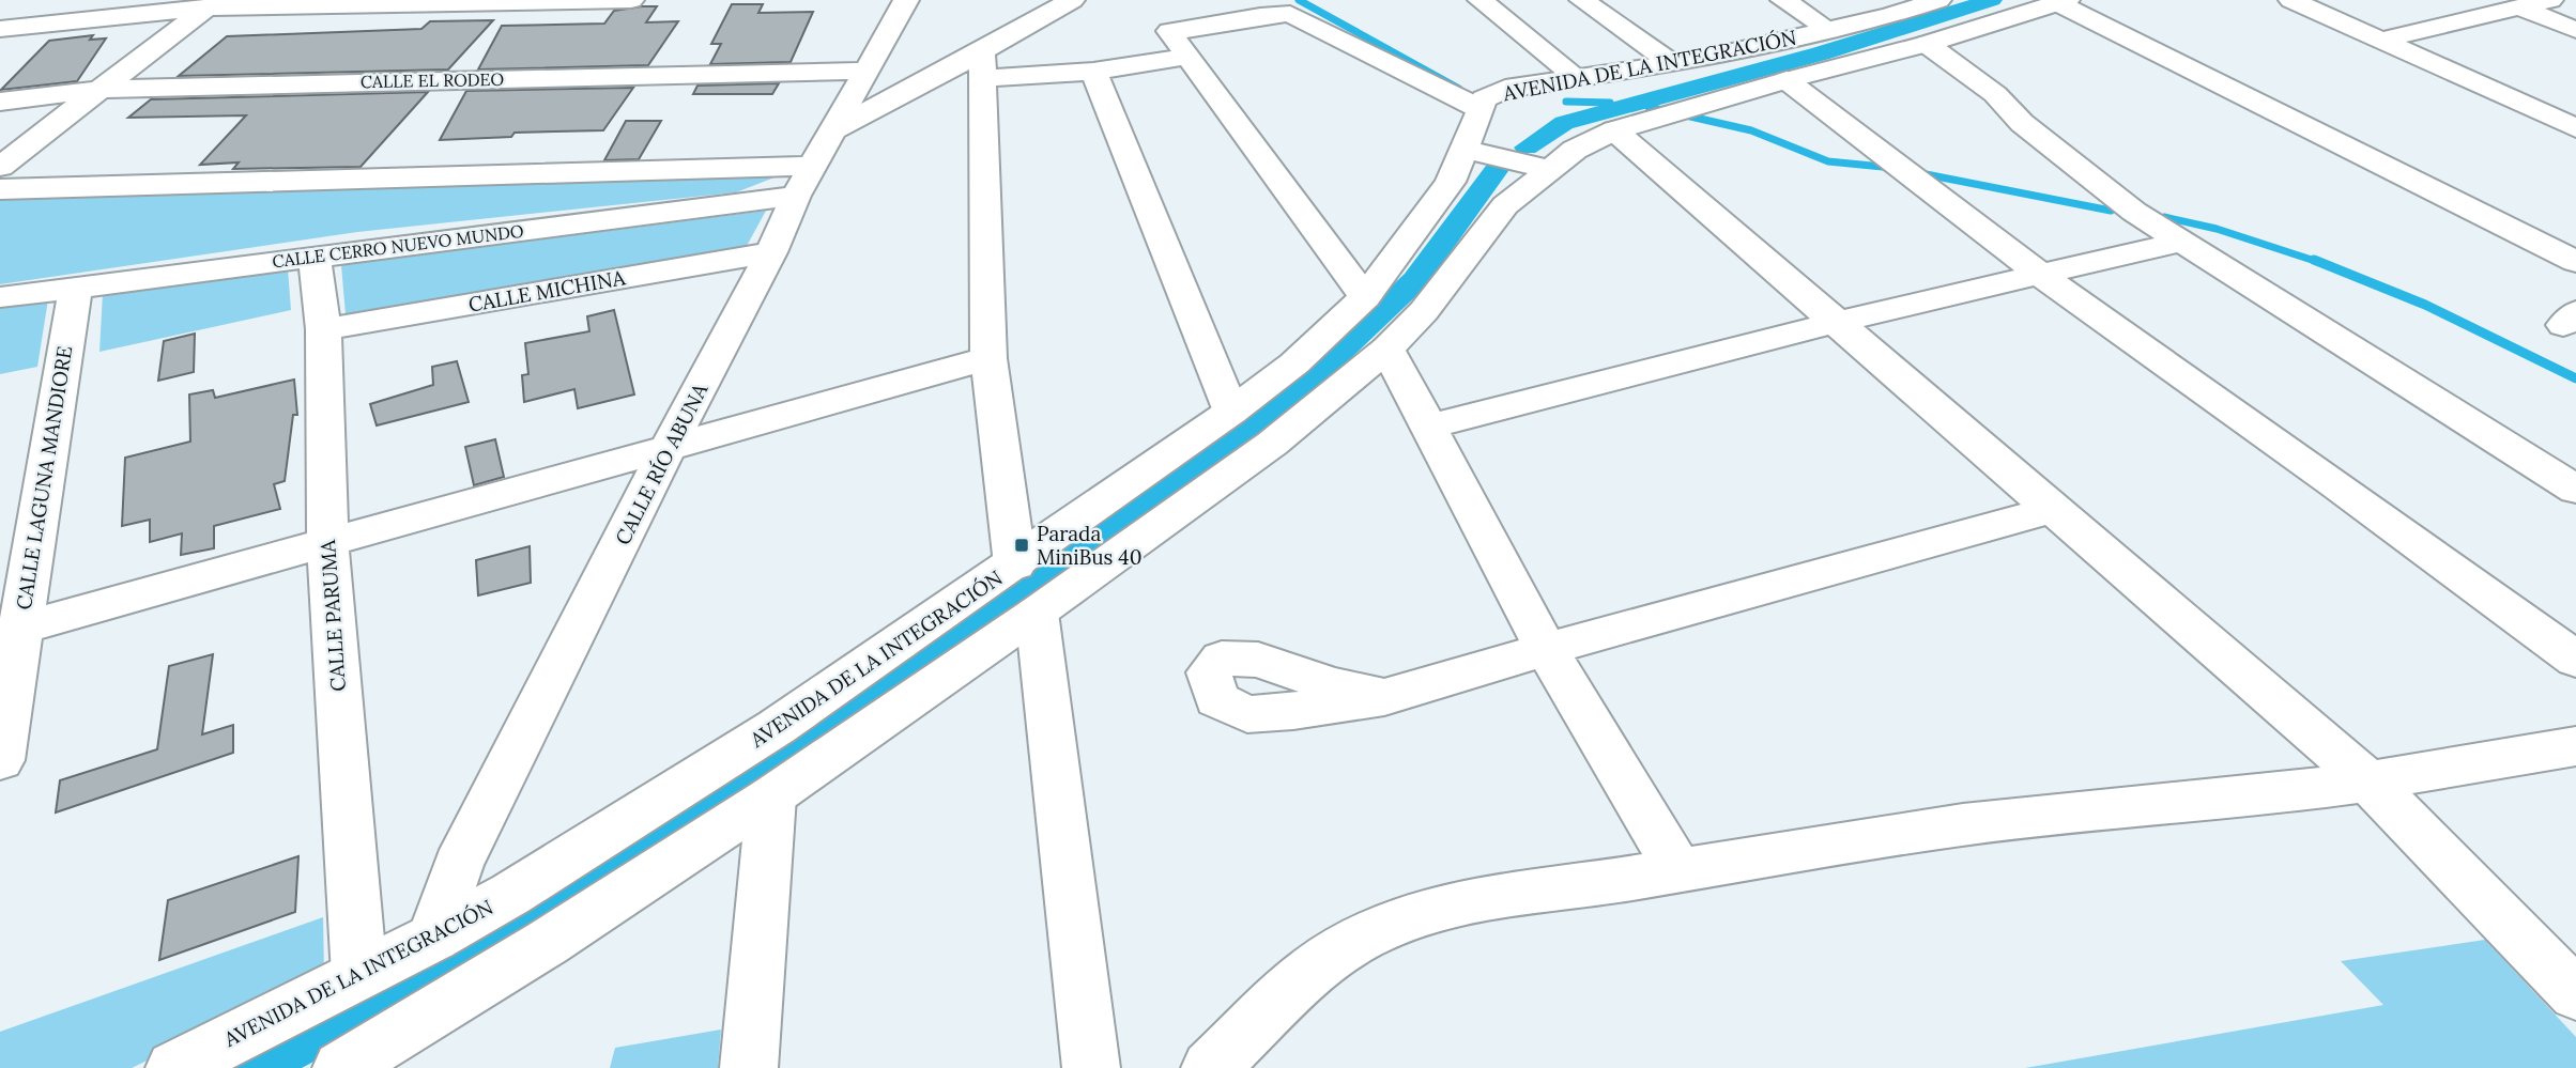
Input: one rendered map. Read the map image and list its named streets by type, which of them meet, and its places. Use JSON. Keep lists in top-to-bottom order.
{
  "streets": {
    "street": [
      "AVENIDA DE LA INTEGRACIÓN",
      "CALLE EL RODEO",
      "CALLE CERRO NUEVO MUNDO",
      "CALLE MICHINA",
      "CALLE RÍO ABUNA",
      "CALLE LAGUNA MANDIORE",
      "CALLE PARUMA"
    ]
  },
  "crossings": [
    ["AVENIDA DE LA INTEGRACIÓN", "CALLE RÍO ABUNA"],
    ["AVENIDA DE LA INTEGRACIÓN", "CALLE PARUMA"],
    ["CALLE EL RODEO", "CALLE RÍO ABUNA"],
    ["CALLE CERRO NUEVO MUNDO", "CALLE RÍO ABUNA"],
    ["CALLE CERRO NUEVO MUNDO", "CALLE LAGUNA MANDIORE"],
    ["CALLE CERRO NUEVO MUNDO", "CALLE PARUMA"],
    ["CALLE MICHINA", "CALLE RÍO ABUNA"],
    ["CALLE MICHINA", "CALLE PARUMA"]
  ],
  "places": {
    "transit": ["Parada MiniBus 40"]
  }
}
